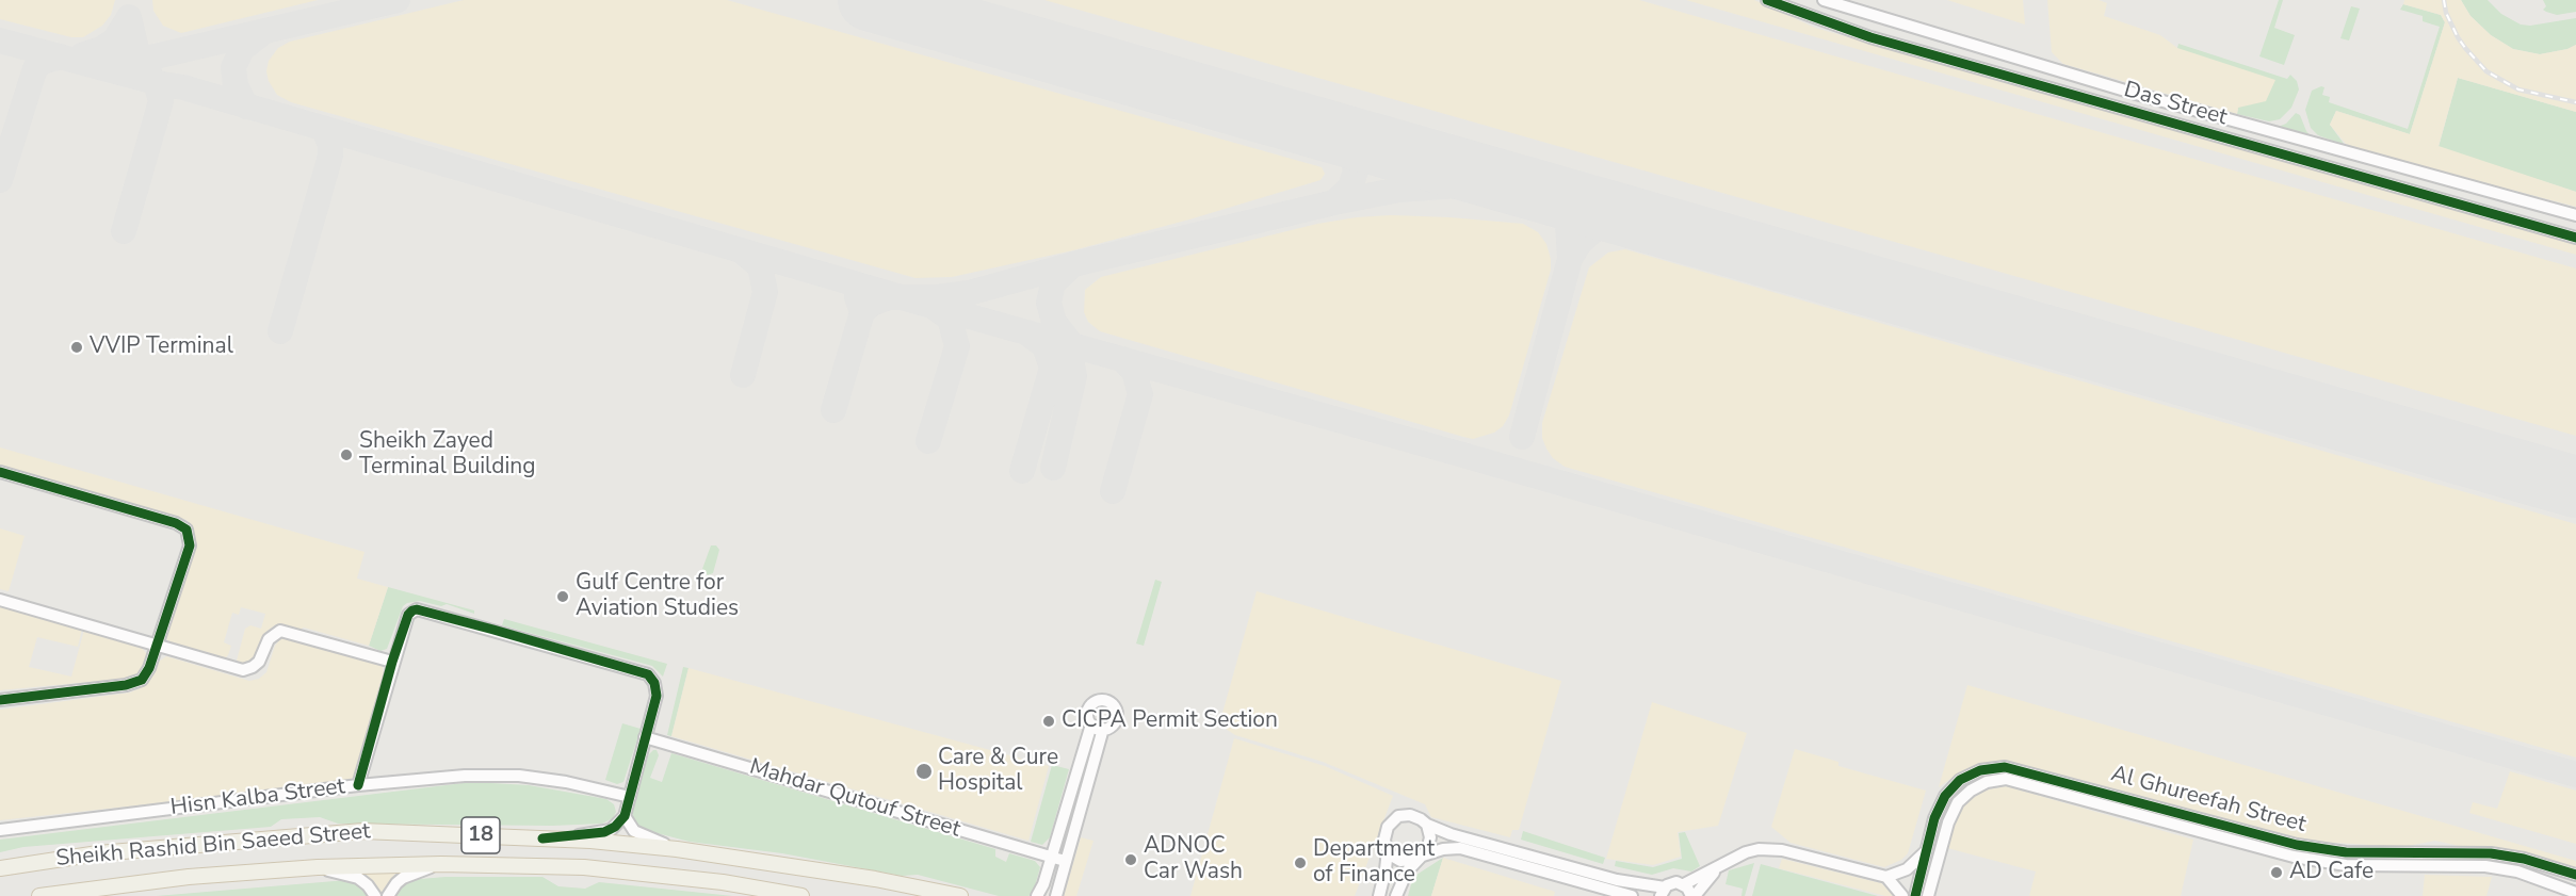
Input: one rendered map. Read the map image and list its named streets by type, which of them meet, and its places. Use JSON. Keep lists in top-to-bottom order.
{
  "streets": {
    "main road": ["18", "Sheikh Rashid Bin Saeed Street"],
    "street": [
      "Das Street",
      "Hisn Kalba Street",
      "Mahdar Qutouf Street",
      "Al Ghureefah Street"
    ]
  },
  "places": [
    "VVIP Terminal",
    "Sheikh Zayed Terminal Building",
    "Gulf Centre for Aviation Studies",
    "CICPA Permit Section",
    "Care & Cure Hospital",
    "ADNOC Car Wash",
    "Department of Finance",
    "AD Cafe"
  ]
}
